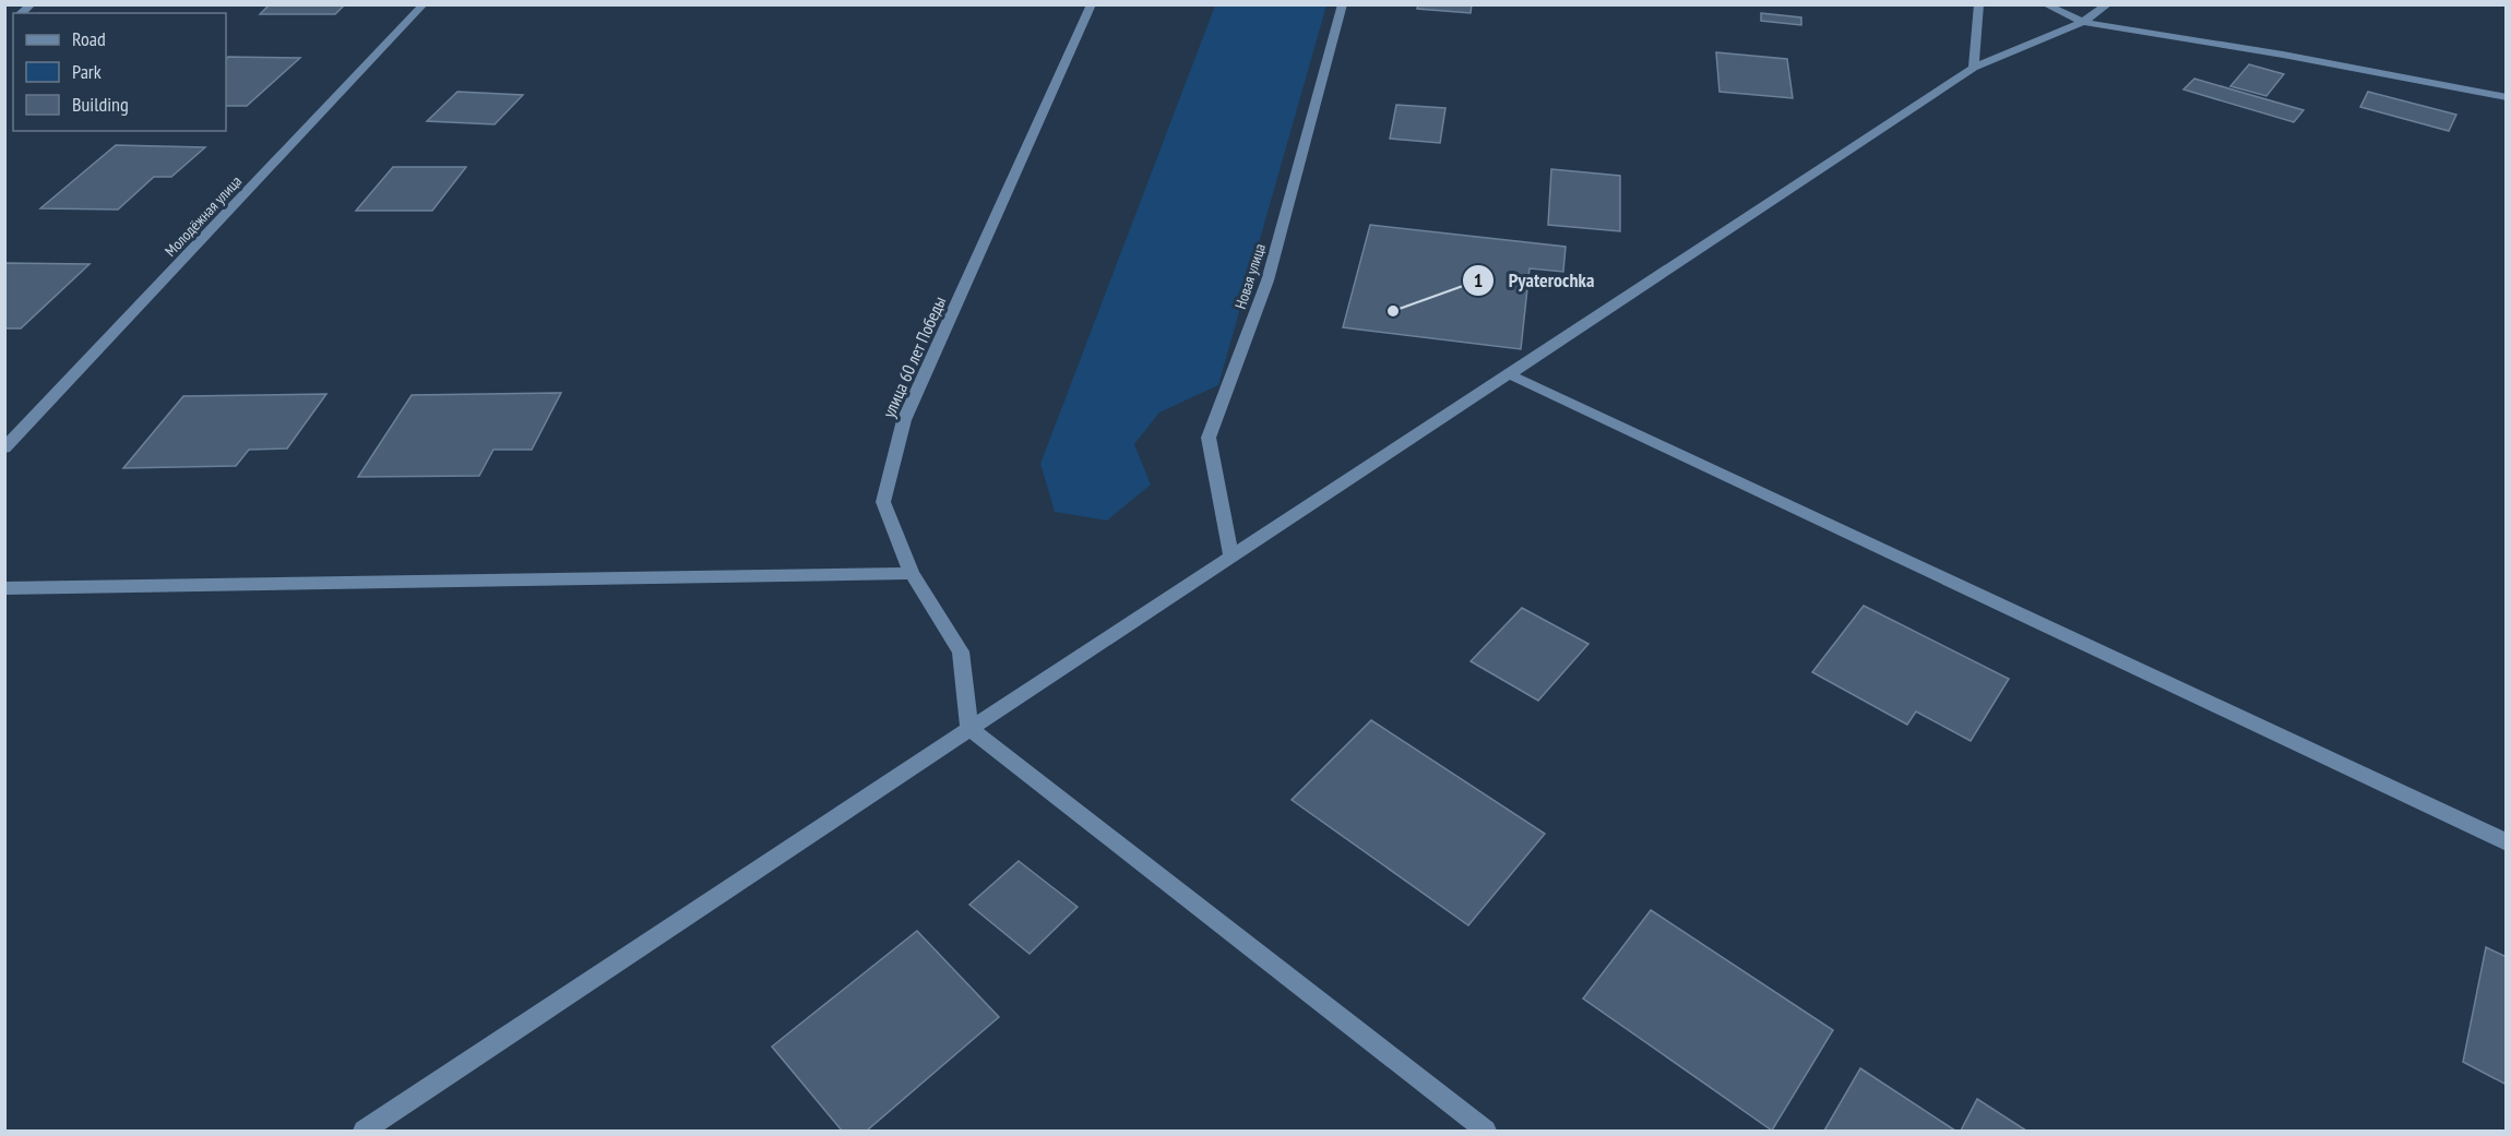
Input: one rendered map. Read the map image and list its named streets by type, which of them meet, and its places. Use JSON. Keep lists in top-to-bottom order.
{
  "streets": {
    "street": ["Молодёжная улица", "Новая улица", "улица 60 лет Победы"]
  },
  "places": ["Pyaterochka"],
  "legend": ["Road", "Park", "Building"]
}
